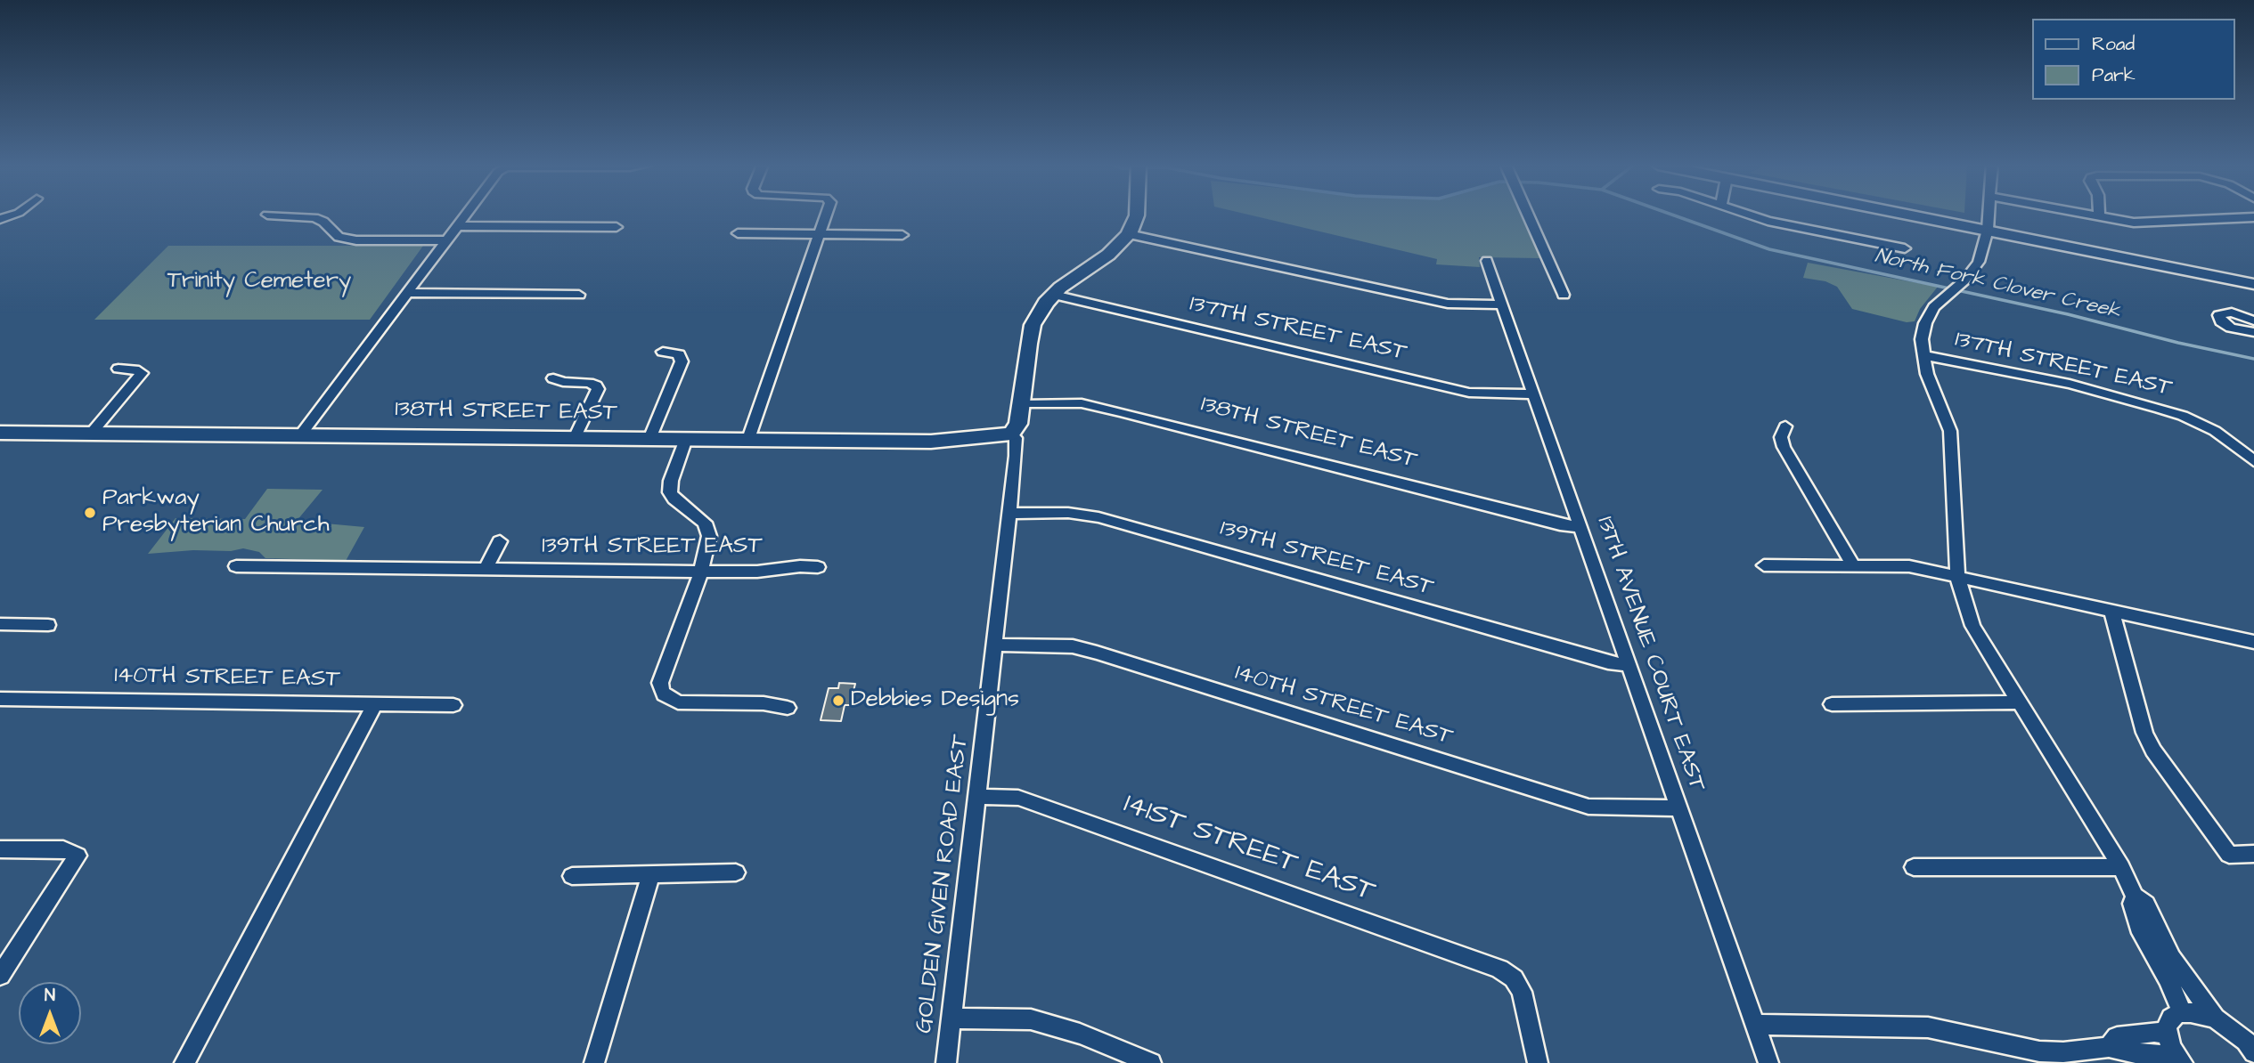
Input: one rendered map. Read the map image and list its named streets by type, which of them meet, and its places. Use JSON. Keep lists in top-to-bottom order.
{
  "streets": {
    "street": [
      "137TH STREET EAST",
      "138TH STREET EAST",
      "139TH STREET EAST",
      "13TH AVENUE COURT EAST",
      "140TH STREET EAST",
      "141ST STREET EAST",
      "GOLDEN GIVEN ROAD EAST"
    ]
  },
  "crossings": [
    ["137TH STREET EAST", "13TH AVENUE COURT EAST"],
    ["137TH STREET EAST", "GOLDEN GIVEN ROAD EAST"],
    ["138TH STREET EAST", "13TH AVENUE COURT EAST"],
    ["138TH STREET EAST", "GOLDEN GIVEN ROAD EAST"],
    ["139TH STREET EAST", "13TH AVENUE COURT EAST"],
    ["139TH STREET EAST", "GOLDEN GIVEN ROAD EAST"],
    ["13TH AVENUE COURT EAST", "140TH STREET EAST"],
    ["140TH STREET EAST", "GOLDEN GIVEN ROAD EAST"],
    ["141ST STREET EAST", "GOLDEN GIVEN ROAD EAST"]
  ],
  "water": ["North Fork Clover Creek"],
  "parks": ["Trinity Cemetery"],
  "places": ["Parkway Presbyterian Church", "Debbies Designs"],
  "legend": ["Road", "Park"],
  "north": "top"
}
